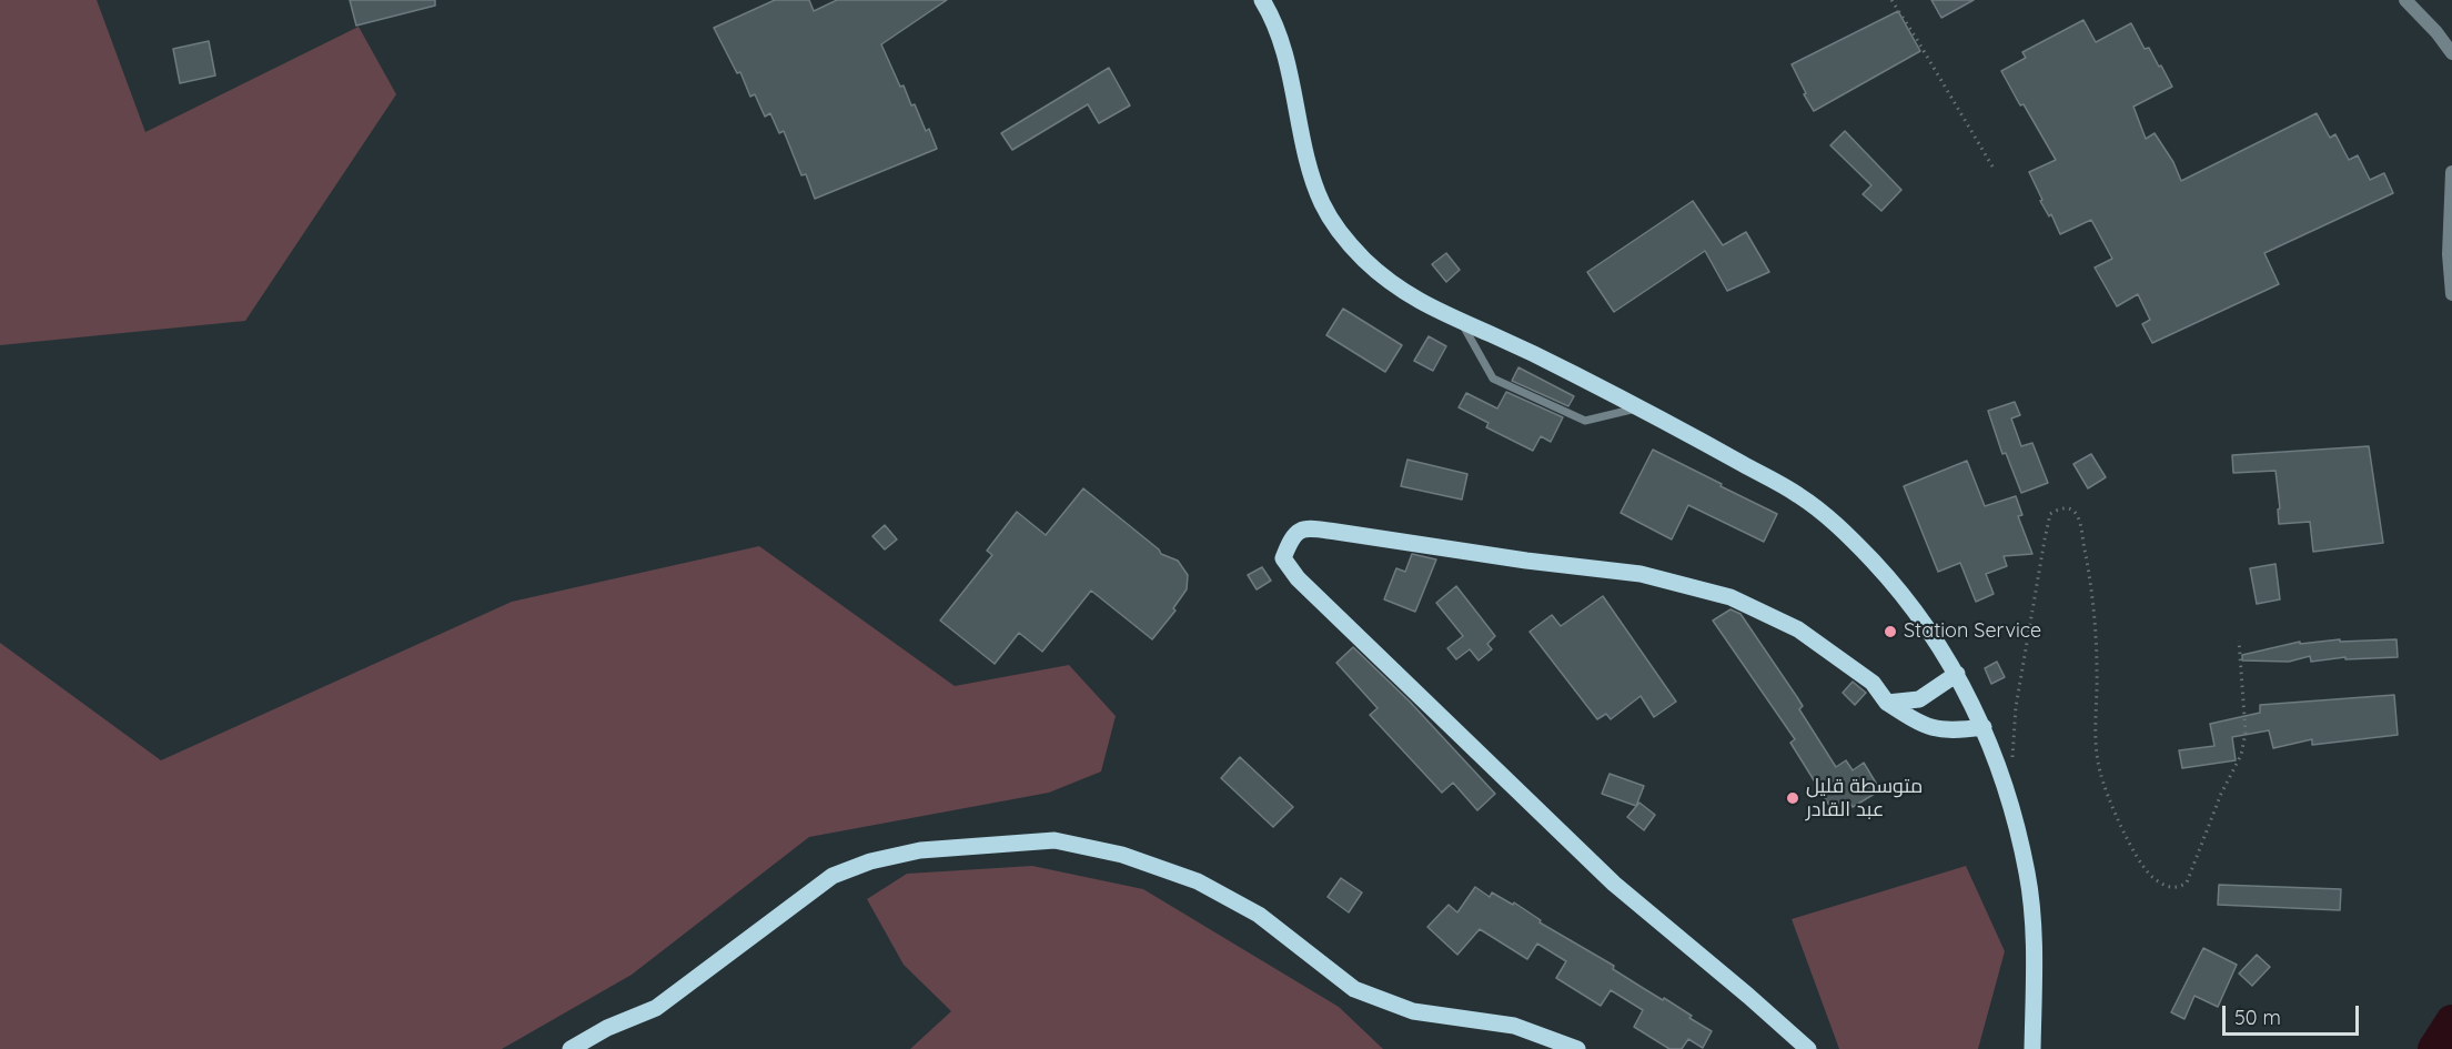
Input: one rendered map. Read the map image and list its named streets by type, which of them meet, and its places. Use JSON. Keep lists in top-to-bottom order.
{
  "places": ["Station Service", "متوسطة قليل عبد القادر"],
  "scale_bar": "50 m"
}
